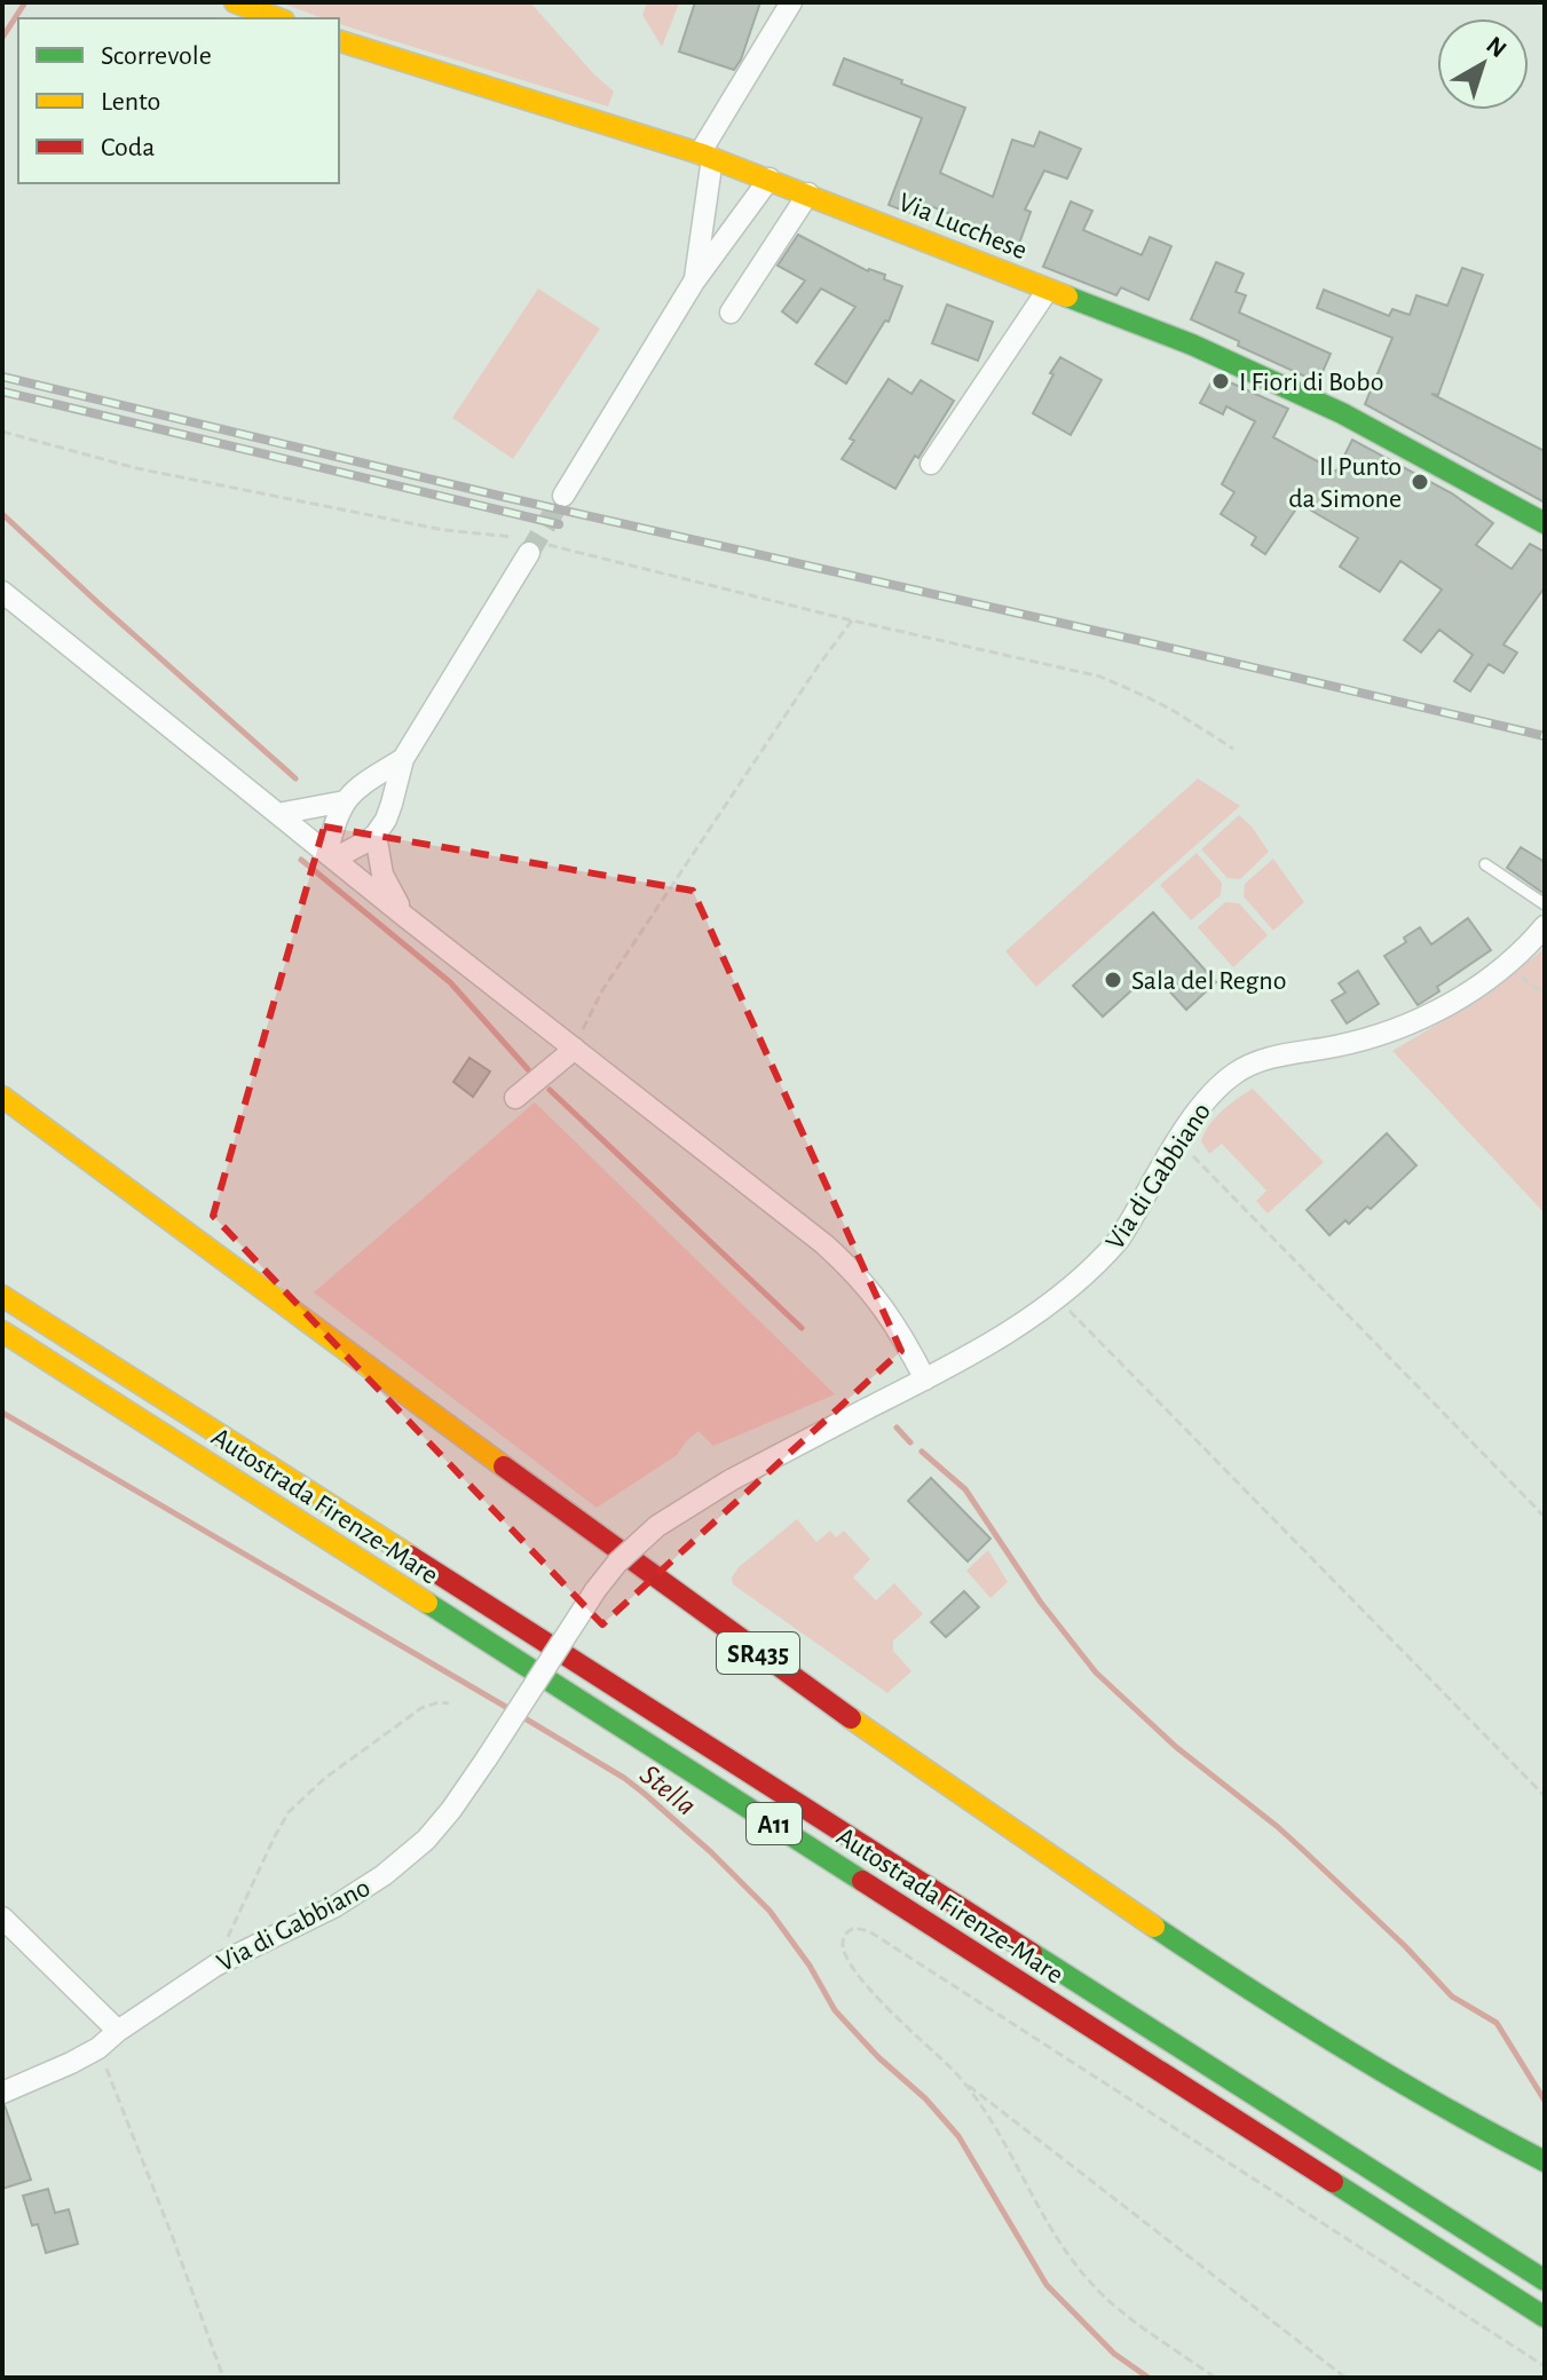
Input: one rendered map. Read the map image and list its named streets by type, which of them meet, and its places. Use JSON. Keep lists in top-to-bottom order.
{
  "streets": {
    "main road": [
      "Via Lucchese",
      "Autostrada Firenze-Mare",
      "SR435",
      "A11"
    ],
    "street": ["Via di Gabbiano"]
  },
  "water": ["Stella"],
  "places": ["I Fiori di Bobo", "Il Punto da Simone", "Sala del Regno"],
  "legend": ["Scorrevole", "Lento", "Coda"],
  "north": "top right"
}
